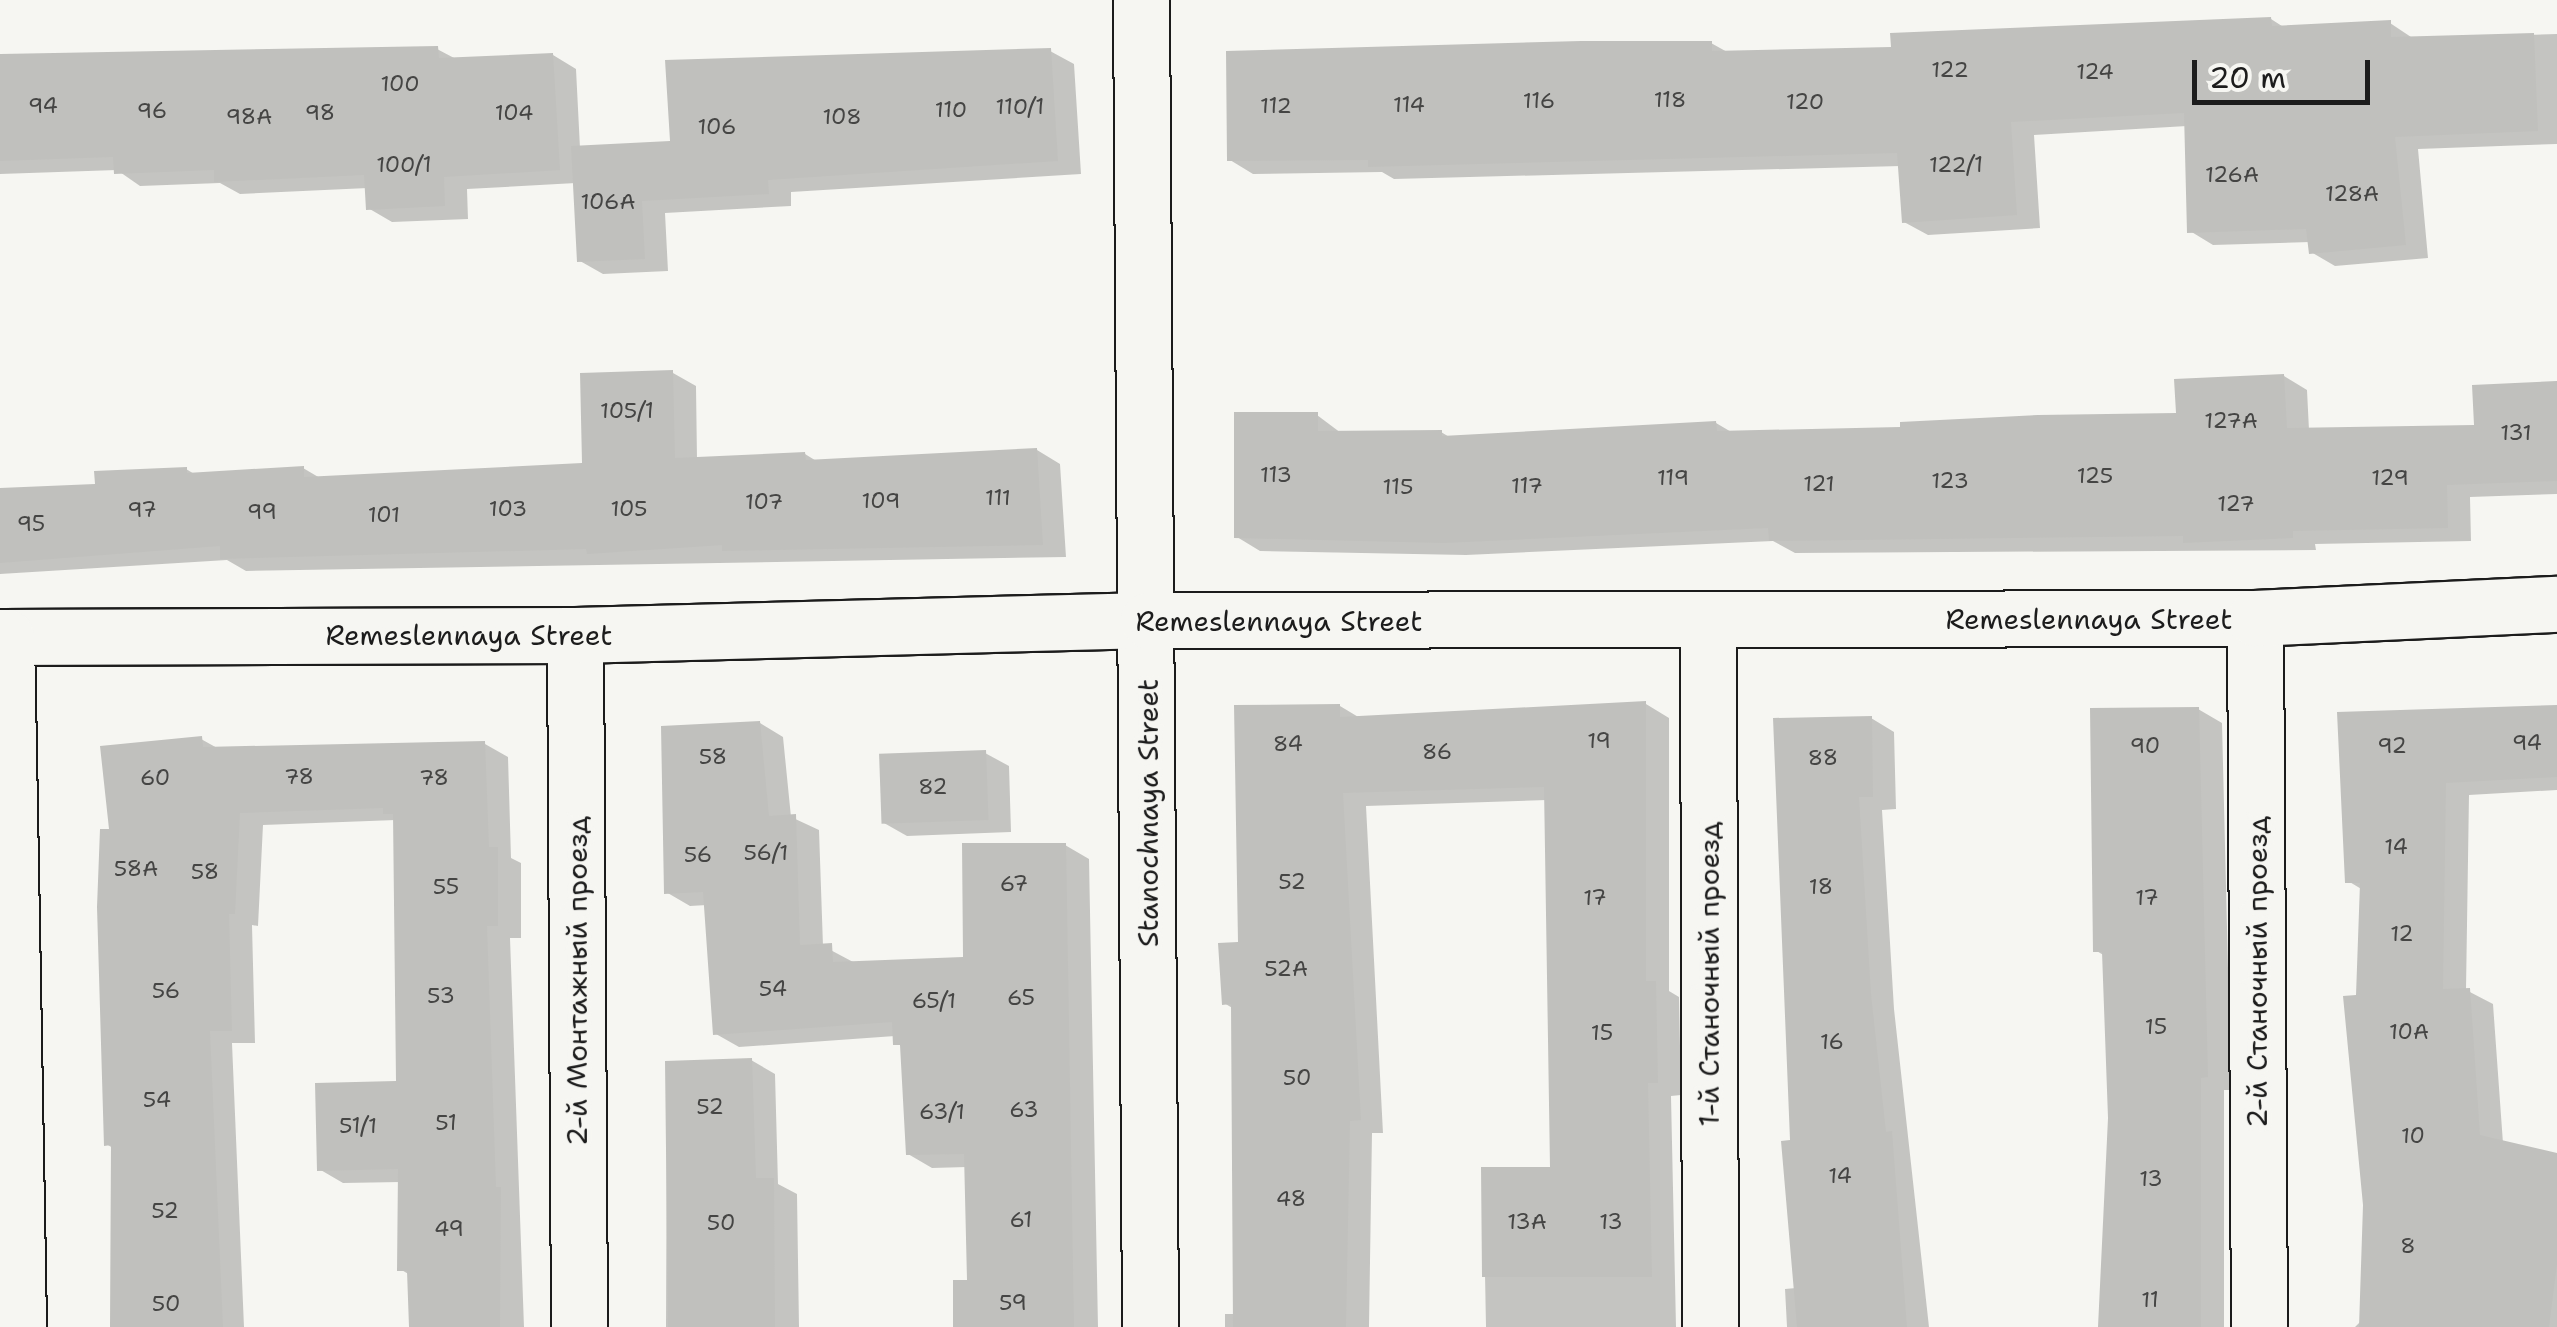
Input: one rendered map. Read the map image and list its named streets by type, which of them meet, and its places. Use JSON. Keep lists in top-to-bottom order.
{
  "streets": {
    "street": [
      "Remeslennaya Street",
      "Stanochnaya Street",
      "2-й Станочный проезд",
      "1-й Станочный проезд",
      "2-й Монтажный проезд"
    ]
  },
  "crossings": [
    ["Remeslennaya Street", "Stanochnaya Street"],
    ["Remeslennaya Street", "2-й Станочный проезд"],
    ["Remeslennaya Street", "1-й Станочный проезд"],
    ["Remeslennaya Street", "2-й Монтажный проезд"]
  ],
  "house_numbers": [
    "122",
    "124",
    "100",
    "118",
    "116",
    "120",
    "114",
    "94",
    "112",
    "110/1",
    "110",
    "96",
    "98",
    "104",
    "98А",
    "108",
    "106",
    "100/1",
    "122/1",
    "126А",
    "128А",
    "106А",
    "105/1",
    "127А",
    "131",
    "113",
    "125",
    "119",
    "129",
    "123",
    "121",
    "117",
    "115",
    "111",
    "109",
    "107",
    "127",
    "103",
    "105",
    "97",
    "99",
    "101",
    "95",
    "19",
    "94",
    "84",
    "90",
    "92",
    "86",
    "58",
    "88",
    "78",
    "60",
    "78",
    "82",
    "14",
    "56/1",
    "56",
    "58А",
    "58",
    "52",
    "67",
    "55",
    "18",
    "17",
    "17",
    "12",
    "52А",
    "54",
    "56",
    "53",
    "65",
    "65/1",
    "15",
    "10А",
    "15",
    "16",
    "50",
    "54",
    "52",
    "63",
    "63/1",
    "51",
    "51/1",
    "10",
    "14",
    "13",
    "48",
    "52",
    "61",
    "13А",
    "13",
    "50",
    "49",
    "8",
    "11",
    "59",
    "50"
  ],
  "scale_bar": "20 m"
}
